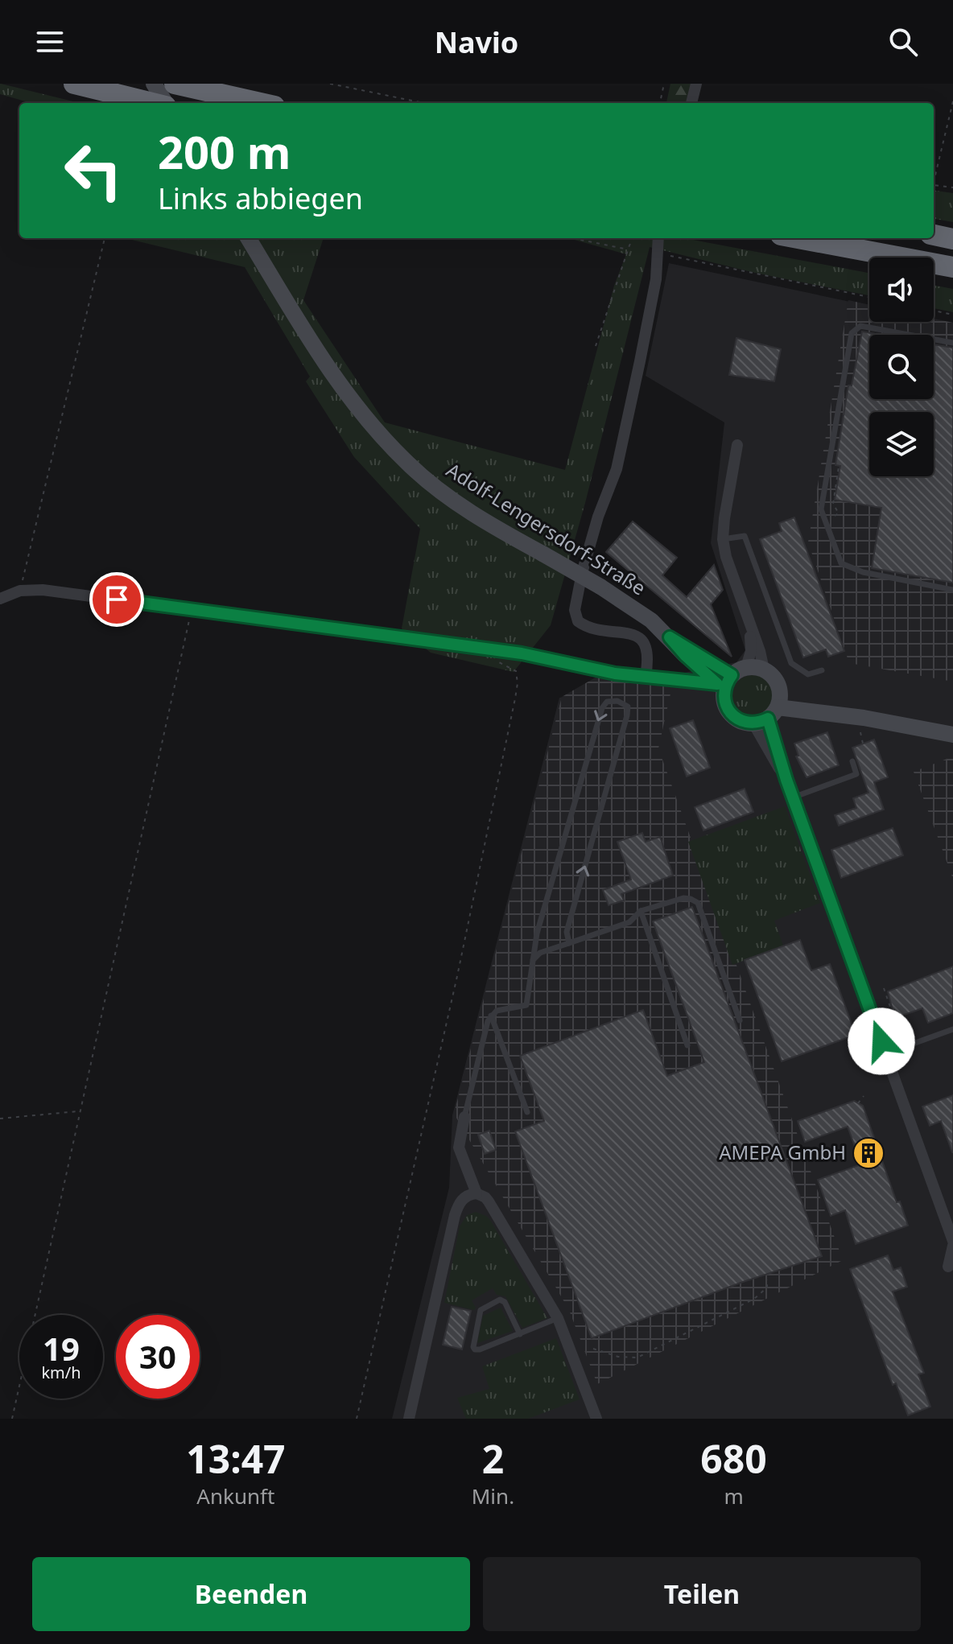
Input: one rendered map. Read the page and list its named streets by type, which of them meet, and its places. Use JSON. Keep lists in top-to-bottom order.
{
  "streets": {
    "street": ["Adolf-Lengersdorf-Straße"]
  },
  "places": {
    "building": ["AMEPA GmbH"]
  },
  "page": {
    "header": "Navio",
    "turn": ["200 m", "Links abbiegen"],
    "speed": "19 km/h",
    "limit": "30",
    "eta": [
      "13:47",
      "Ankunft",
      "2",
      "Min.",
      "680",
      "m"
    ],
    "buttons": ["Beenden", "Teilen"]
  }
}
